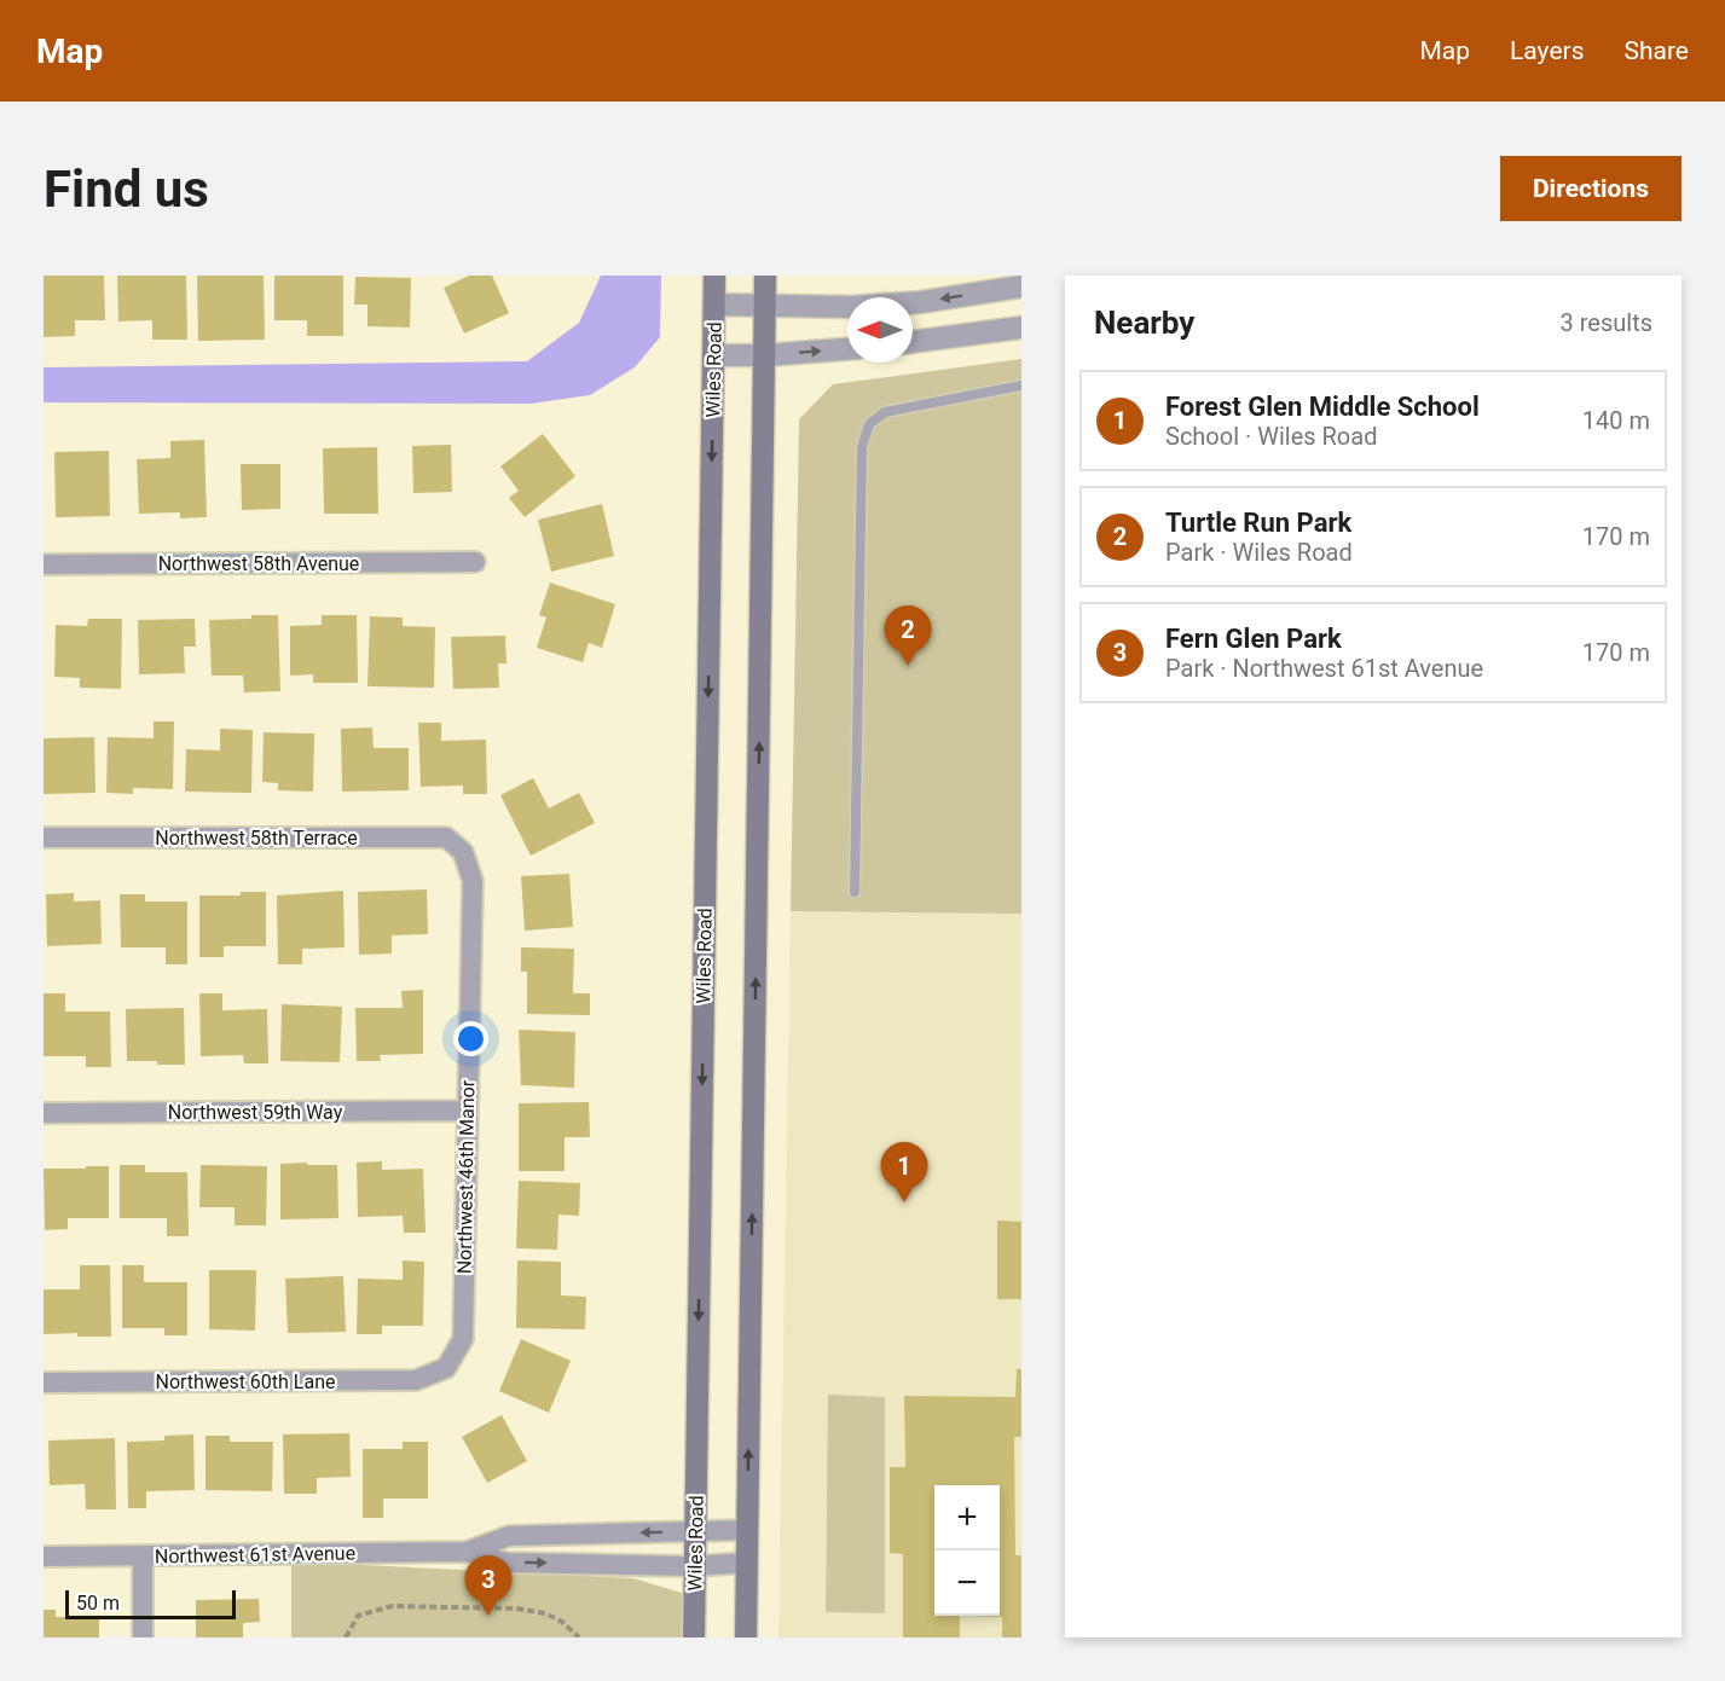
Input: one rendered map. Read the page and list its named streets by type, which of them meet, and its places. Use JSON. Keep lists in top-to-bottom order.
{
  "streets": {
    "main road": ["Wiles Road"],
    "street": [
      "Northwest 58th Avenue",
      "Northwest 58th Terrace",
      "Northwest 59th Way",
      "Northwest 46th Manor",
      "Northwest 60th Lane",
      "Northwest 61st Avenue"
    ]
  },
  "crossings": [
    ["Wiles Road", "Northwest 61st Avenue"],
    ["Northwest 58th Terrace", "Northwest 46th Manor"],
    ["Northwest 59th Way", "Northwest 46th Manor"],
    ["Northwest 46th Manor", "Northwest 60th Lane"]
  ],
  "scale_bar": "50 m",
  "north": "left",
  "page": {
    "header": "Map",
    "nav": ["Map", "Layers", "Share"],
    "buttons": "Directions",
    "title": "Find us",
    "heading": ["Nearby", "3 results"],
    "list": [
      {
        "mark": "1",
        "name": "Forest Glen Middle School",
        "note": "School · Wiles Road",
        "value": "140 m"
      },
      {
        "mark": "2",
        "name": "Turtle Run Park",
        "note": "Park · Wiles Road",
        "value": "170 m"
      },
      {
        "mark": "3",
        "name": "Fern Glen Park",
        "note": "Park · Northwest 61st Avenue",
        "value": "170 m"
      }
    ],
    "pins": ["2", "1", "3"],
    "map_buttons": ["+", "−"],
    "scale": "50 m"
  }
}
